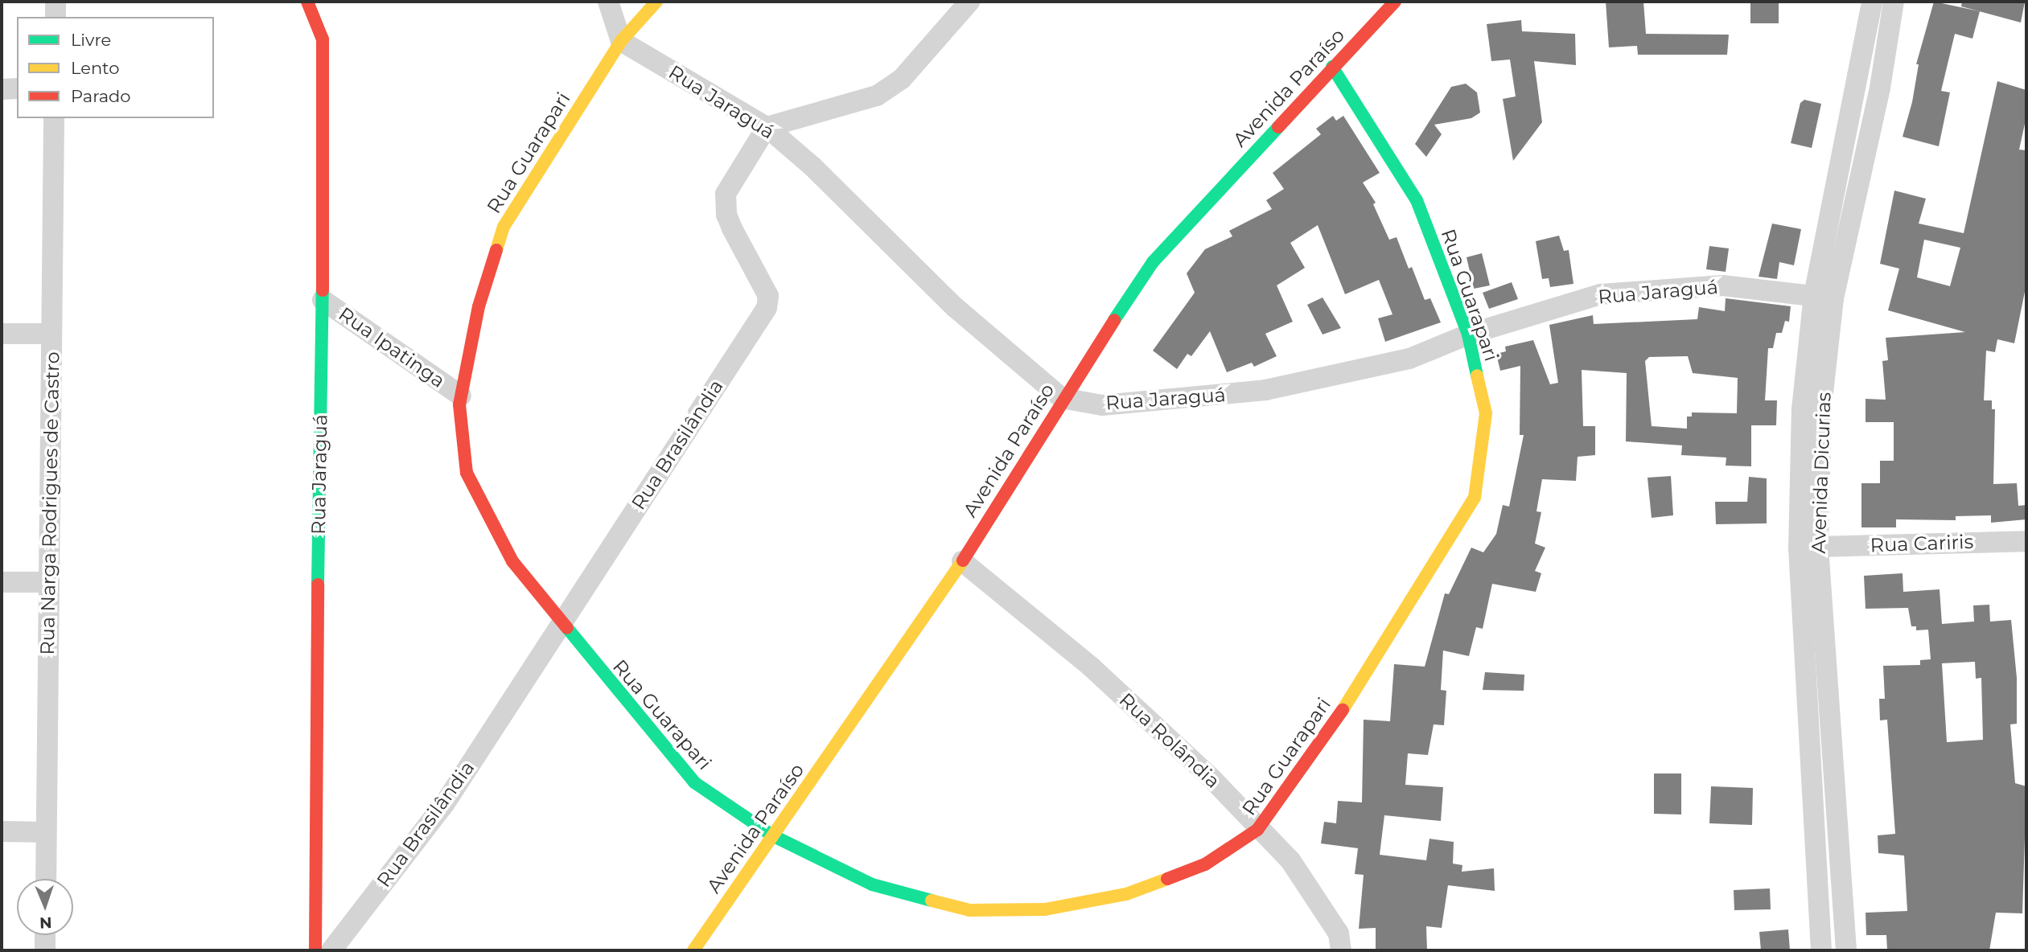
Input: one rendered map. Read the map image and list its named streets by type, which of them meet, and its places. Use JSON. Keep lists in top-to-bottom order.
{
  "streets": {
    "street": [
      "Avenida Paraíso",
      "Rua Jaraguá",
      "Rua Guarapari",
      "Rua Ipatinga",
      "Rua Brasilândia",
      "Avenida Dicurias",
      "Rua Narga Rodrigues de Castro",
      "Rua Cariris",
      "Rua Rolândia"
    ]
  },
  "crossings": [
    ["Avenida Paraíso", "Rua Jaraguá"],
    ["Avenida Paraíso", "Rua Guarapari"],
    ["Avenida Paraíso", "Rua Rolândia"],
    ["Rua Jaraguá", "Rua Guarapari"],
    ["Rua Jaraguá", "Rua Ipatinga"],
    ["Rua Jaraguá", "Rua Brasilândia"],
    ["Rua Jaraguá", "Avenida Dicurias"],
    ["Rua Guarapari", "Rua Ipatinga"],
    ["Rua Guarapari", "Rua Brasilândia"],
    ["Rua Guarapari", "Rua Rolândia"],
    ["Avenida Dicurias", "Rua Cariris"]
  ],
  "legend": ["Livre", "Lento", "Parado"],
  "north": "bottom"
}
